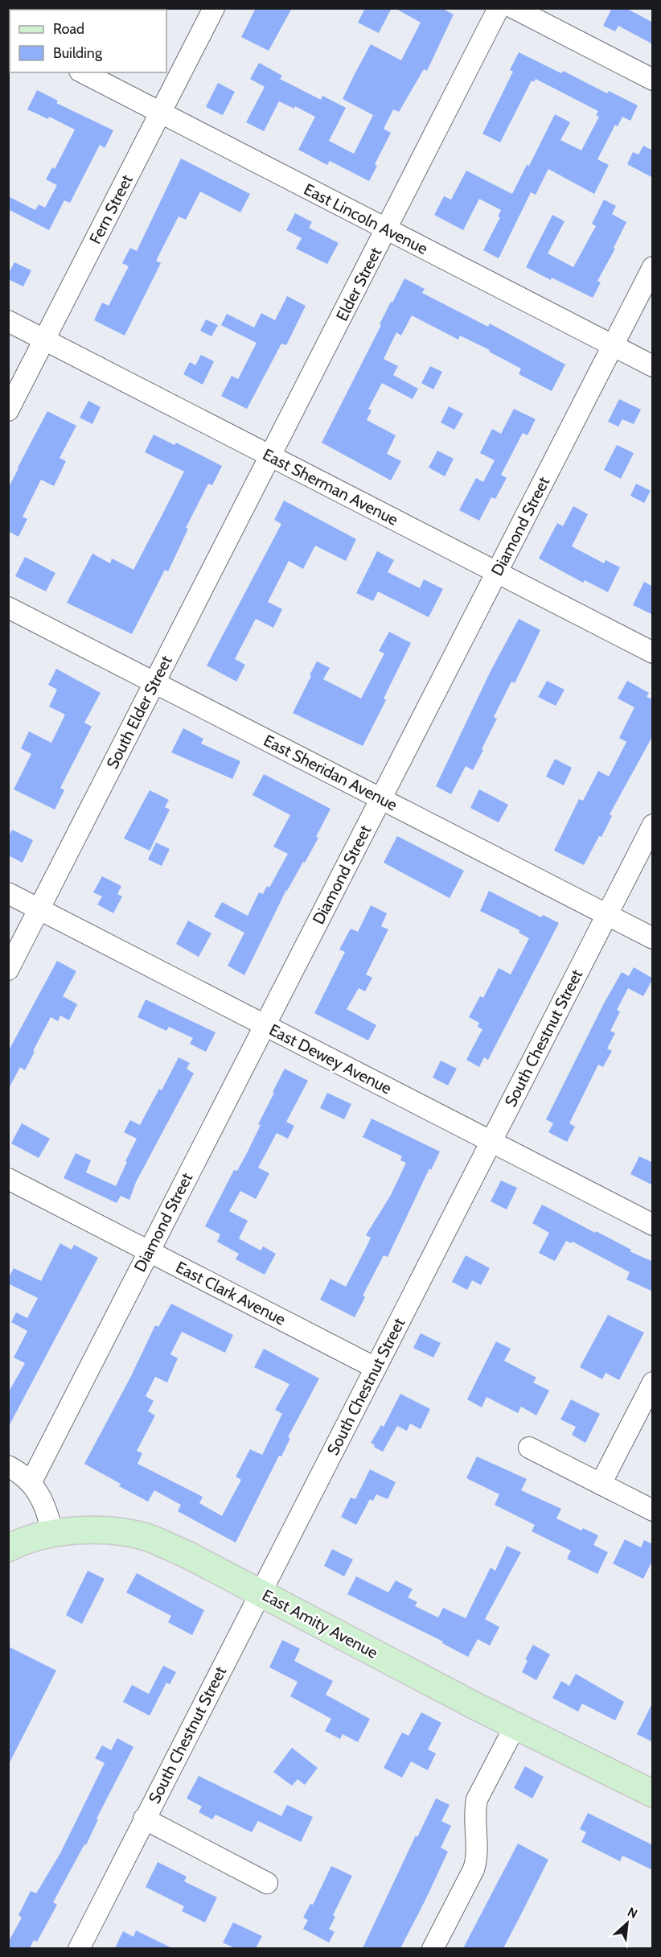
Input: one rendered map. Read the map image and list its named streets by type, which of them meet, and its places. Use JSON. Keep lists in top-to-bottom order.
{
  "streets": {
    "main road": ["East Amity Avenue"],
    "street": [
      "Fern Street",
      "East Lincoln Avenue",
      "Elder Street",
      "East Sherman Avenue",
      "Diamond Street",
      "South Elder Street",
      "East Sheridan Avenue",
      "South Chestnut Street",
      "East Dewey Avenue",
      "East Clark Avenue"
    ]
  },
  "crossings": [
    ["Fern Street", "East Lincoln Avenue"],
    ["Fern Street", "East Sherman Avenue"],
    ["East Lincoln Avenue", "Elder Street"],
    ["East Lincoln Avenue", "Diamond Street"],
    ["Elder Street", "East Sherman Avenue"],
    ["Elder Street", "South Elder Street"],
    ["East Sherman Avenue", "Diamond Street"],
    ["East Sherman Avenue", "South Elder Street"],
    ["Diamond Street", "East Sheridan Avenue"],
    ["Diamond Street", "East Dewey Avenue"],
    ["Diamond Street", "East Clark Avenue"],
    ["South Elder Street", "East Sheridan Avenue"],
    ["South Elder Street", "East Dewey Avenue"],
    ["East Sheridan Avenue", "South Chestnut Street"],
    ["South Chestnut Street", "East Dewey Avenue"],
    ["South Chestnut Street", "East Clark Avenue"],
    ["South Chestnut Street", "East Amity Avenue"]
  ],
  "legend": ["Road", "Building"],
  "north": "top right"
}
